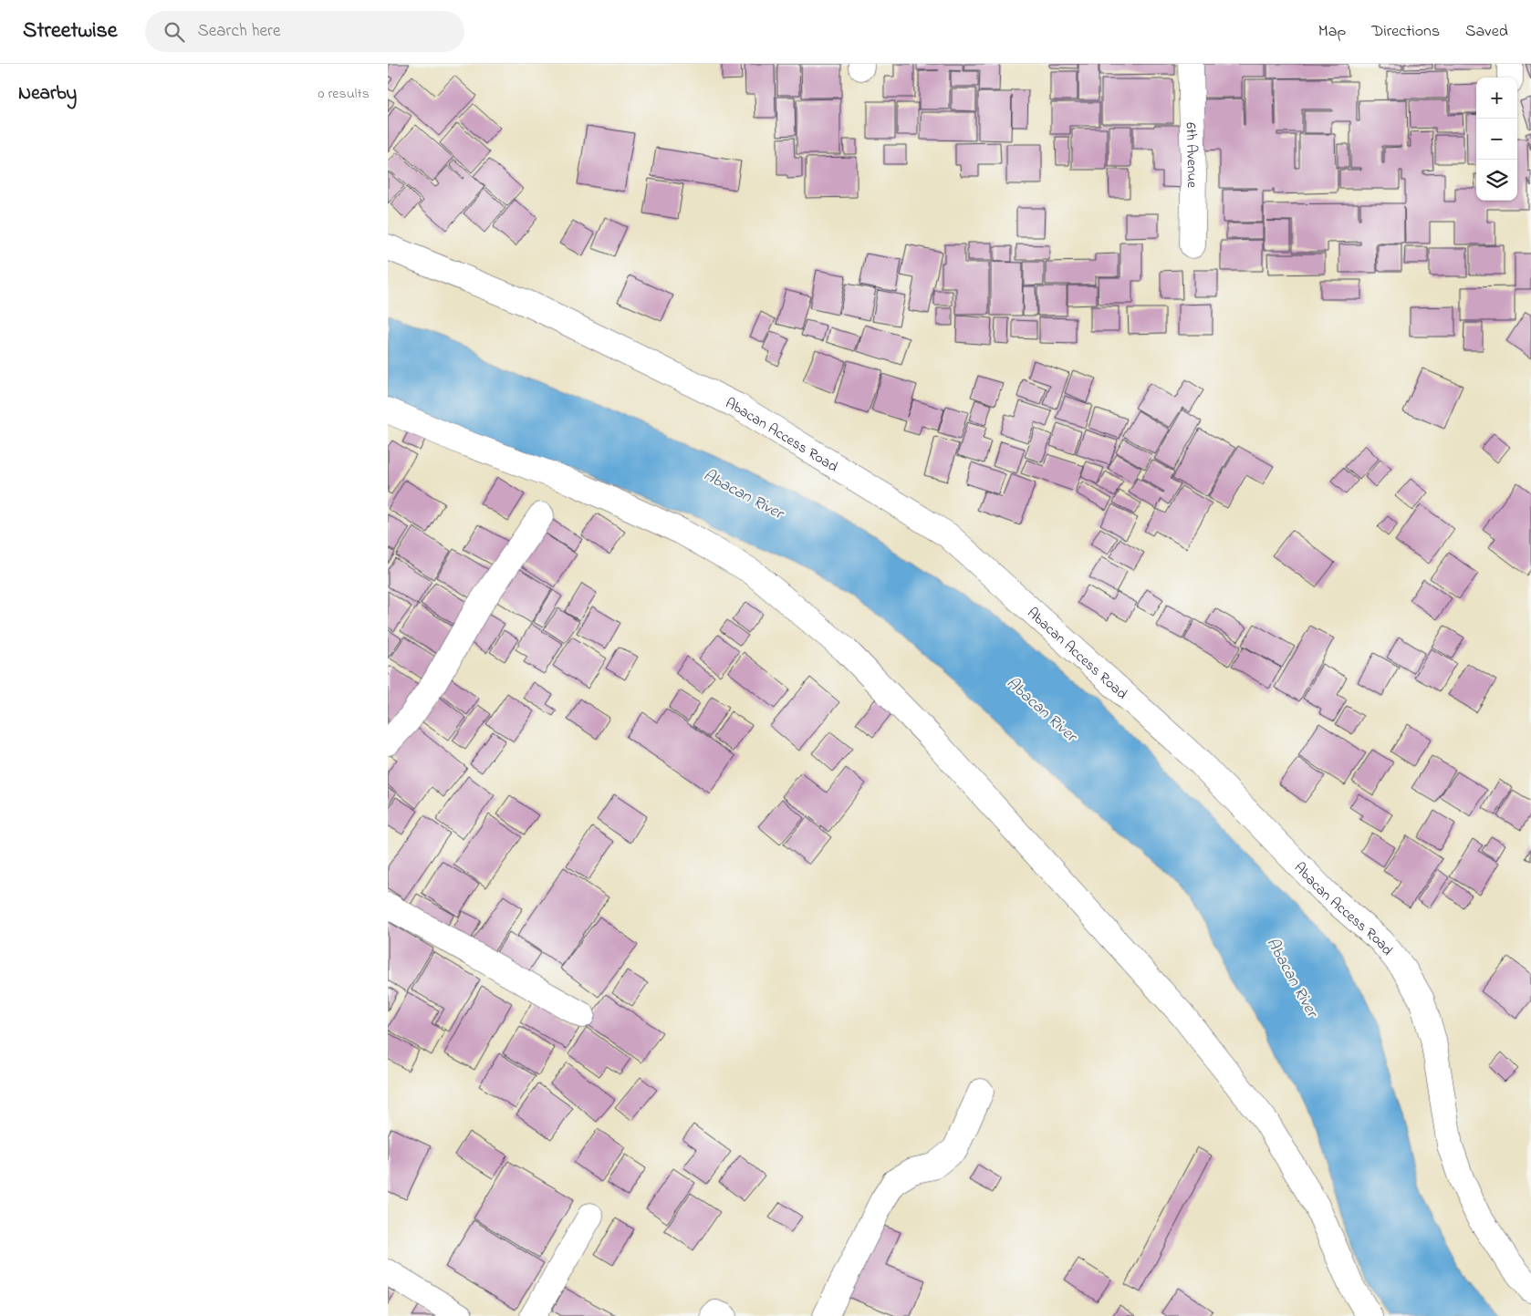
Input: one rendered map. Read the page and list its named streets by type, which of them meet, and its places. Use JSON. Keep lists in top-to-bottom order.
{
  "streets": {
    "street": ["6th Avenue", "Abacan Access Road"]
  },
  "water": ["Abacan River"],
  "page": {
    "header": "Streetwise",
    "search": "Search here",
    "nav": ["Map", "Directions", "Saved"],
    "heading": ["Nearby", "0 results"],
    "map_buttons": ["+", "−"]
  }
}
